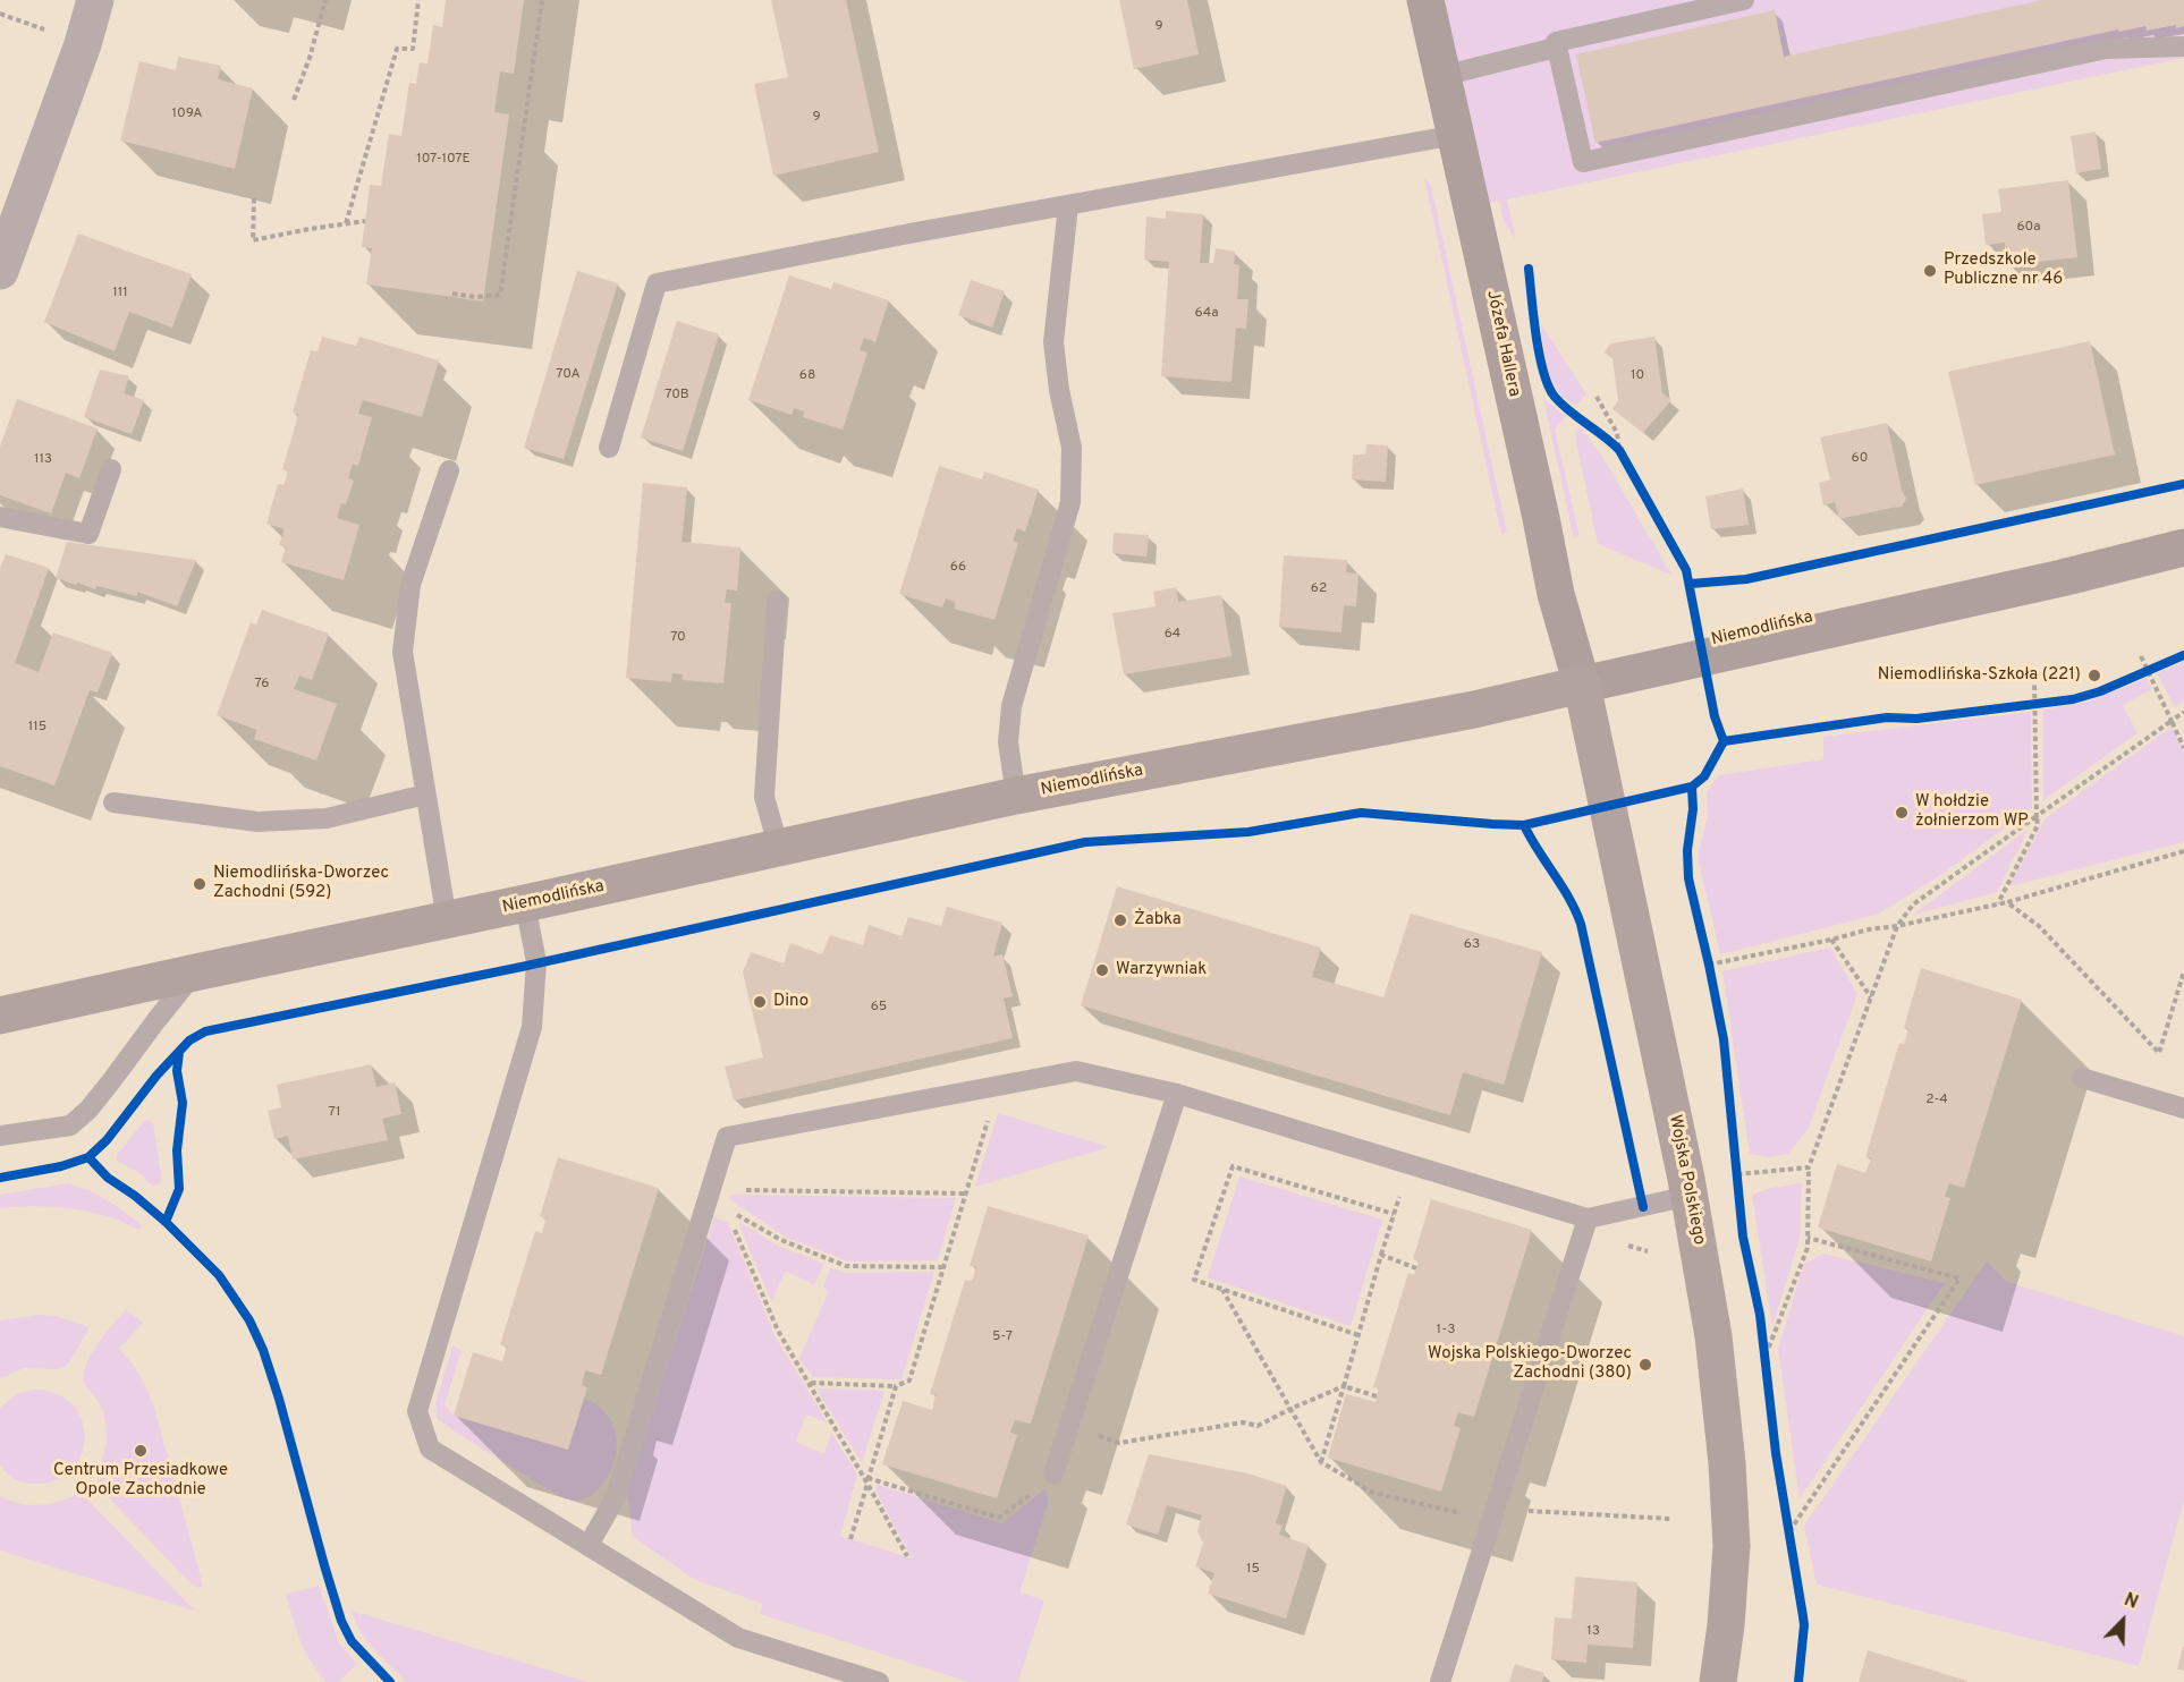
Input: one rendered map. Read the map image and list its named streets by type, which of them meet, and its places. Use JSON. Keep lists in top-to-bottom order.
{
  "streets": {
    "main road": ["Józefa Hallera", "Niemodlińska", "Wojska Polskiego"]
  },
  "crossings": [
    ["Józefa Hallera", "Niemodlińska"],
    ["Józefa Hallera", "Wojska Polskiego"],
    ["Niemodlińska", "Wojska Polskiego"]
  ],
  "places": [
    "Przedszkole Publiczne nr 46",
    "Niemodlińska-Szkoła (221)",
    "W hołdzie żołnierzom WP",
    "Niemodlińska-Dworzec Zachodni (592)",
    "Żabka",
    "Warzywniak",
    "Dino",
    "Wojska Polskiego-Dworzec Zachodni (380)",
    "Centrum Przesiadkowe Opole Zachodnie"
  ],
  "house_numbers": [
    "9",
    "109A",
    "9",
    "107-107E",
    "60a",
    "111",
    "64a",
    "70A",
    "68",
    "10",
    "70B",
    "60",
    "113",
    "66",
    "62",
    "64",
    "70",
    "76",
    "115",
    "63",
    "65",
    "2-4",
    "71",
    "1-3",
    "5-7",
    "15",
    "13"
  ],
  "north": "top right"
}
